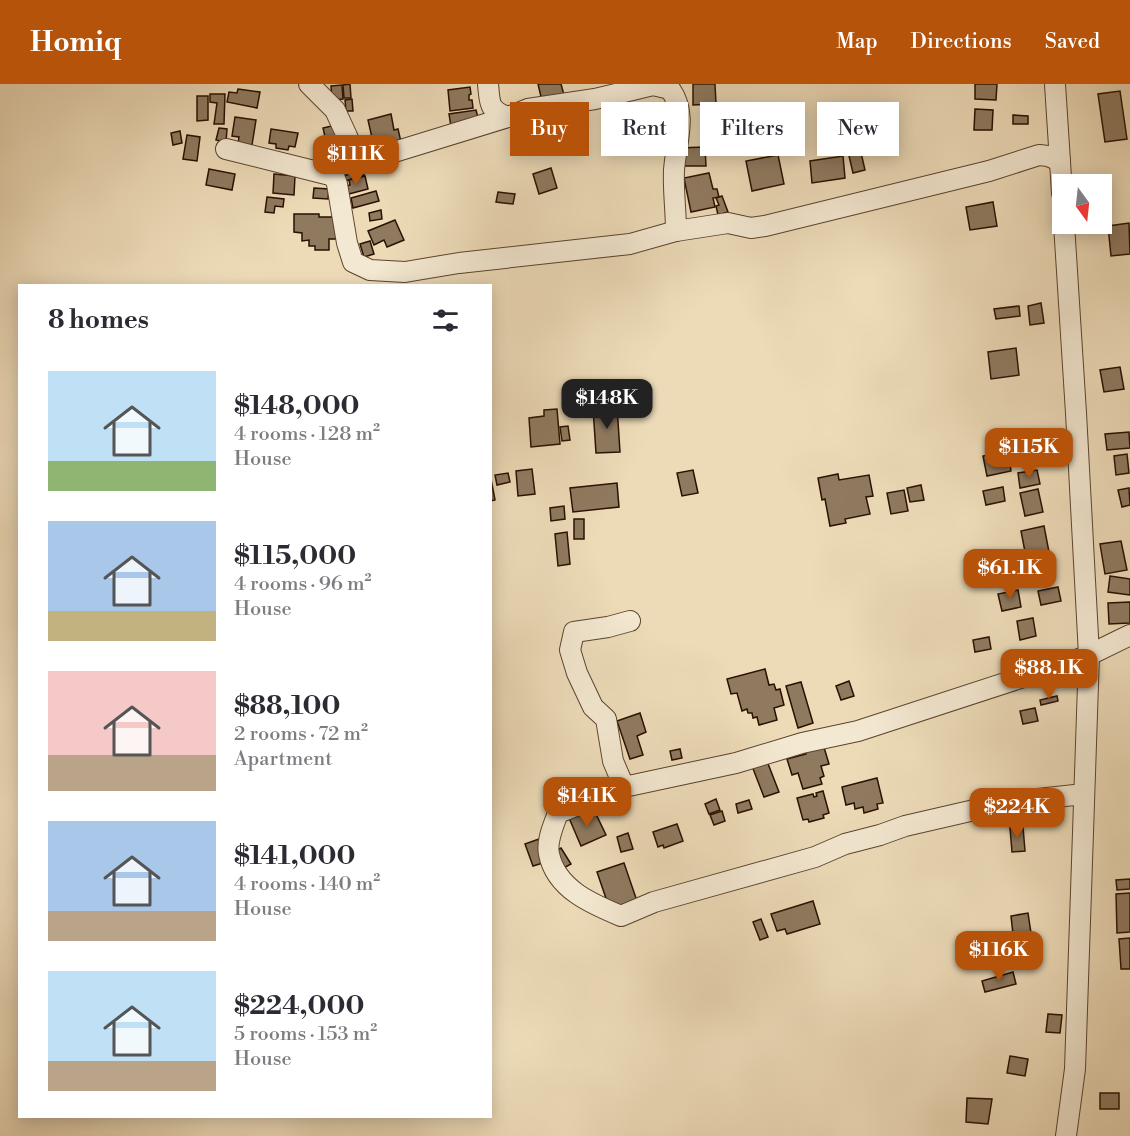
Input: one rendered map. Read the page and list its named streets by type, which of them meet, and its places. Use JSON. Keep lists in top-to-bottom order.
{
  "north": "bottom",
  "page": {
    "header": "Homiq",
    "nav": ["Map", "Directions", "Saved"],
    "chip": [
      "Buy",
      "Rent",
      "Filters",
      "New"
    ],
    "price": [
      "$111K",
      "$148K",
      "$115K",
      "$61.1K",
      "$88.1K",
      "$141K",
      "$224K",
      "$116K"
    ],
    "heading": "8 homes",
    "list": [
      {
        "name": "$148,000",
        "note": "4 rooms · 128 m² · House"
      },
      {
        "name": "$115,000",
        "note": "4 rooms · 96 m² · House"
      },
      {
        "name": "$88,100",
        "note": "2 rooms · 72 m² · Apartment"
      },
      {
        "name": "$141,000",
        "note": "4 rooms · 140 m² · House"
      },
      {
        "name": "$224,000",
        "note": "5 rooms · 153 m² · House"
      }
    ]
  }
}
